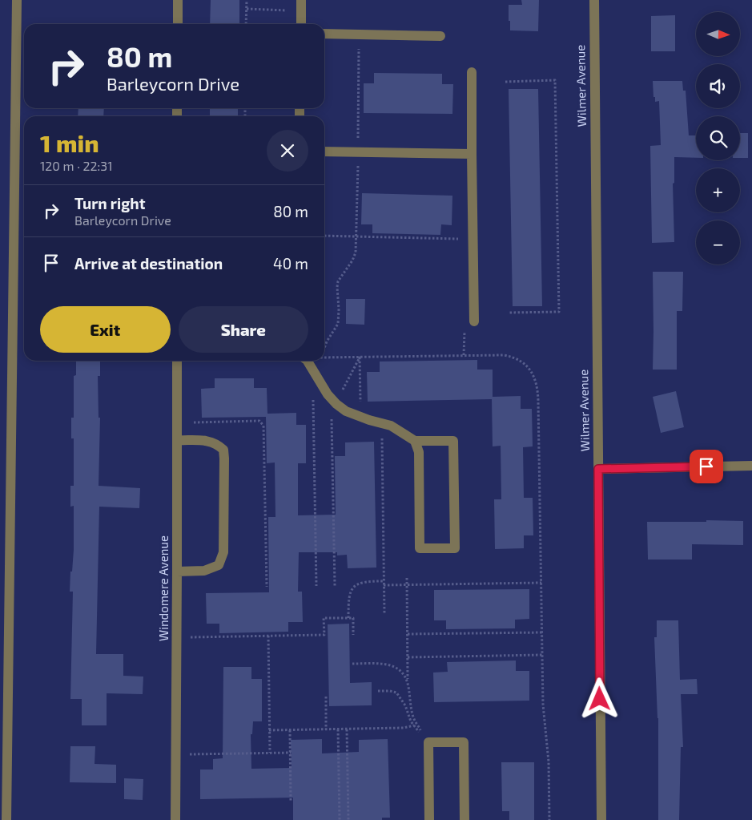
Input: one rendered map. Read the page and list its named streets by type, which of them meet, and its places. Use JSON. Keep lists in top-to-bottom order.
{
  "streets": {
    "street": ["Wilmer Avenue", "Windomere Avenue"]
  },
  "north": "right",
  "page": {
    "map_buttons": ["+", "−"],
    "turn": ["80 m", "Barleycorn Drive"],
    "heading": ["1 min", "120 m · 22:31"],
    "list": [
      {
        "name": "Turn right",
        "note": "Barleycorn Drive",
        "value": "80 m"
      },
      {
        "name": "Arrive at destination",
        "value": "40 m"
      }
    ],
    "buttons": ["Exit", "Share"]
  }
}
